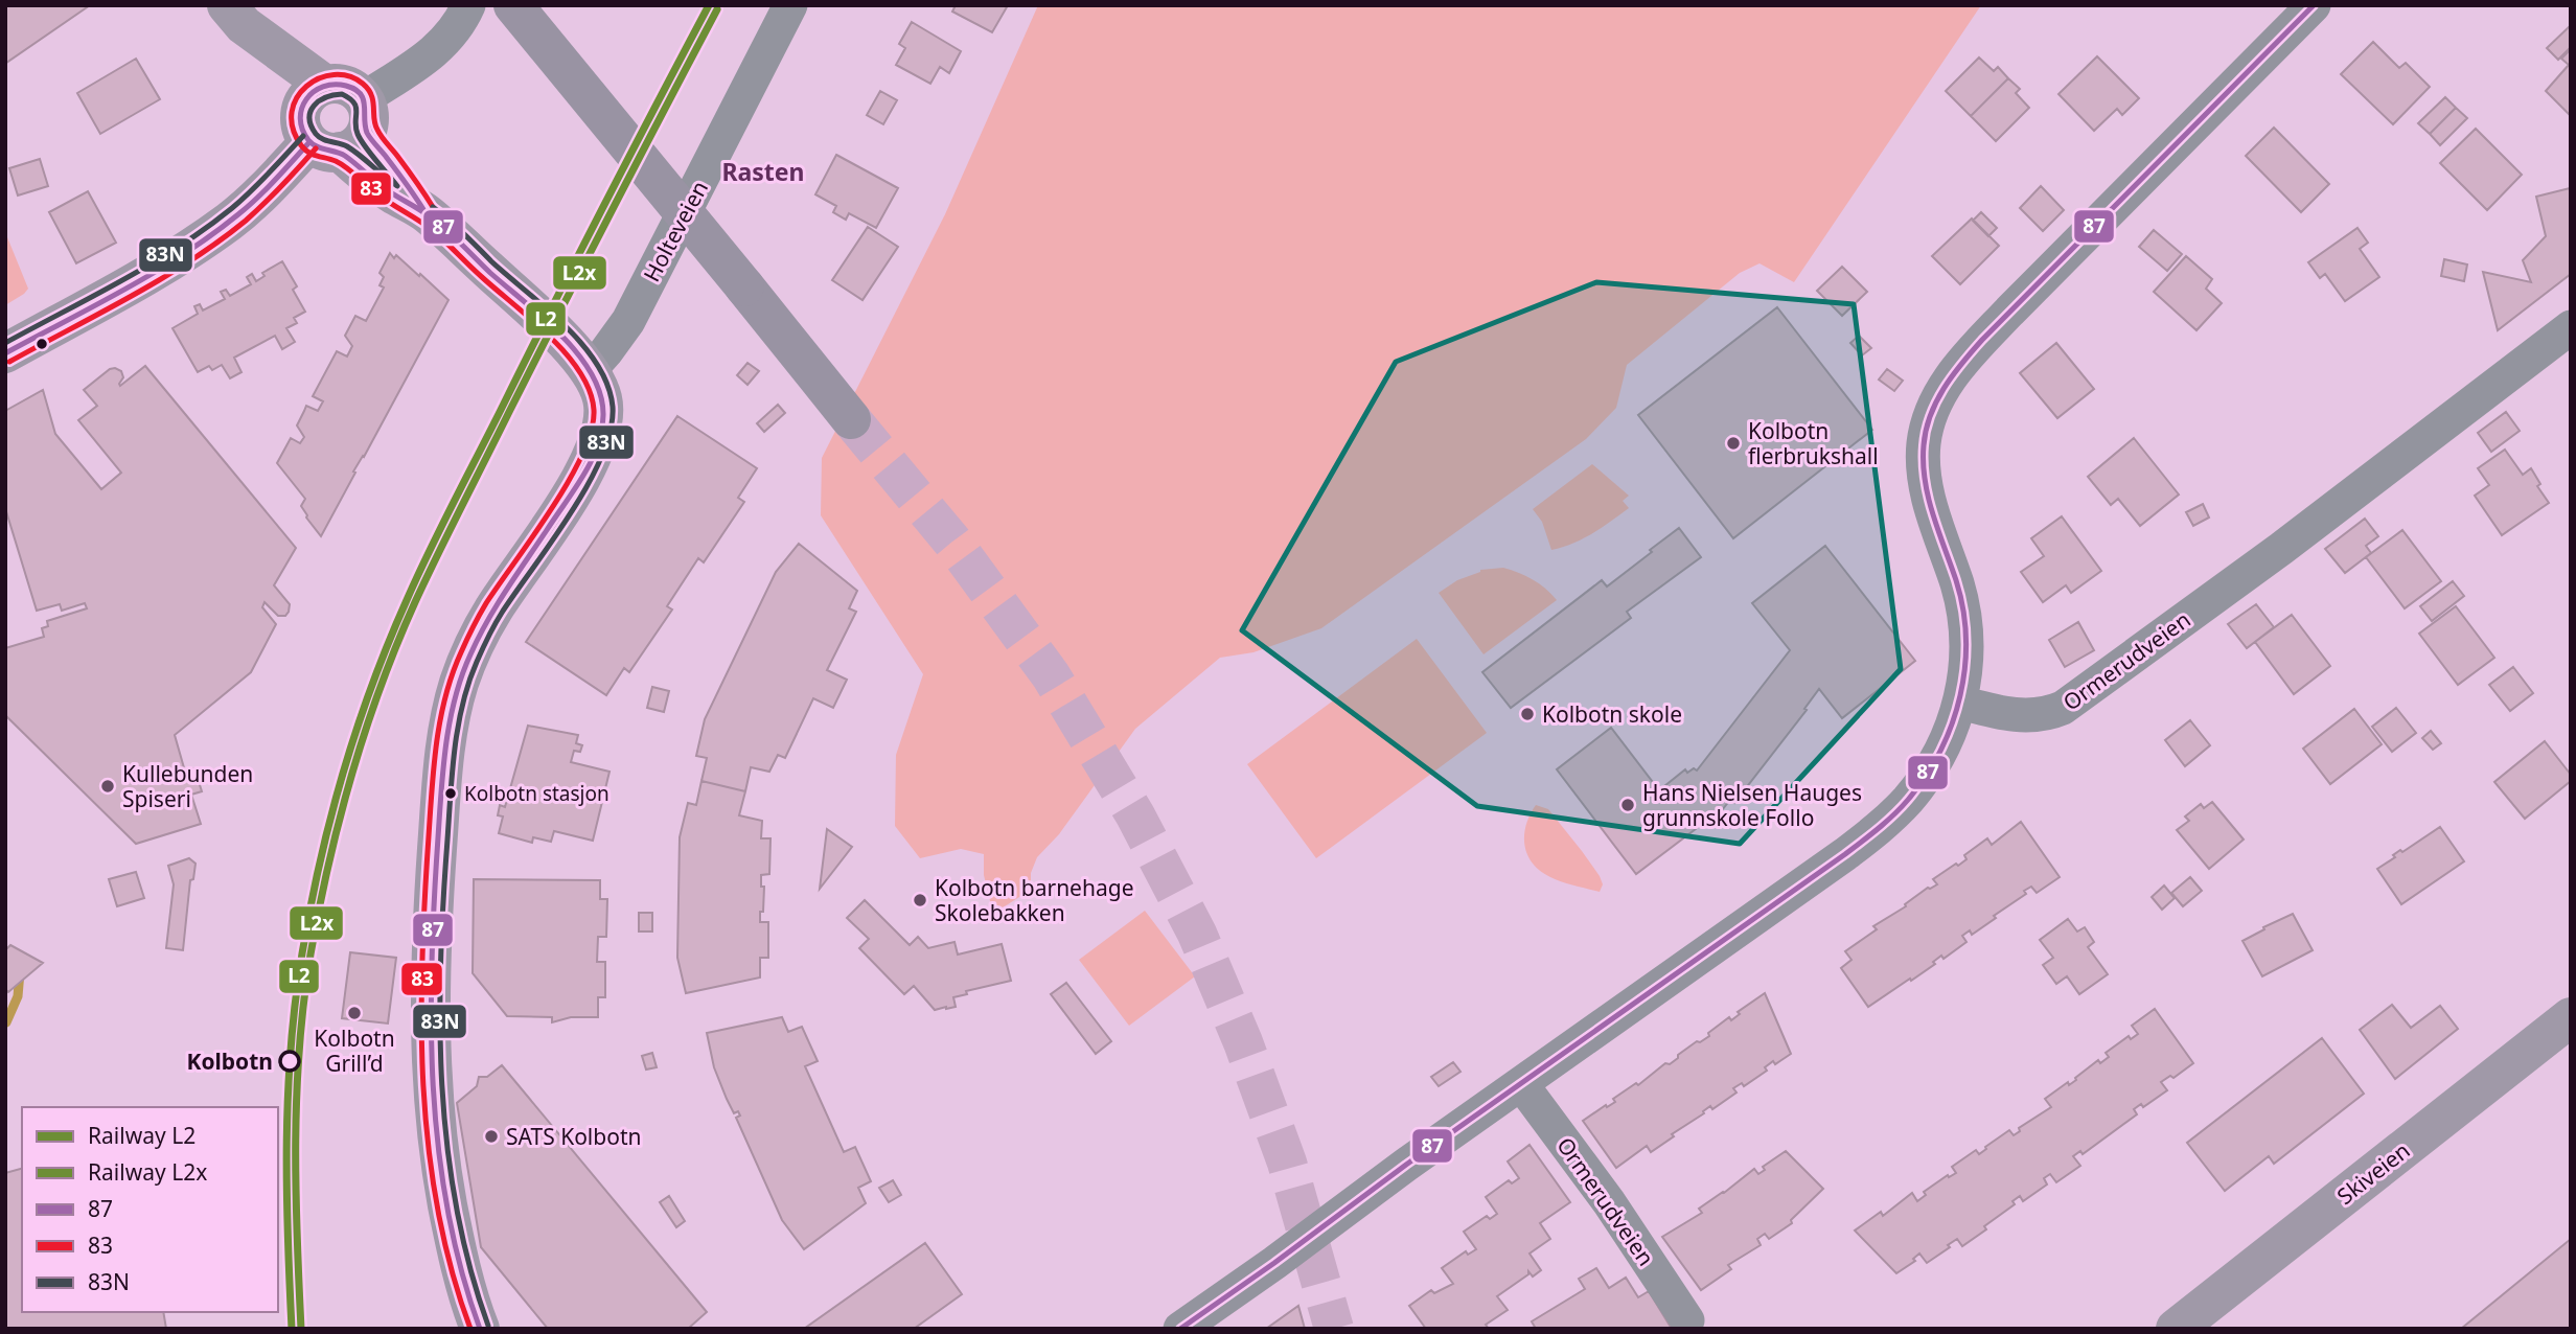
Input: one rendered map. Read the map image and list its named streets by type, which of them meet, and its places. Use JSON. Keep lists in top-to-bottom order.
{
  "streets": {
    "street": ["Holteveien", "Ormerudveien", "Skiveien"]
  },
  "districts": ["Rasten"],
  "places": [
    "Kolbotn flerbrukshall",
    "Kolbotn skole",
    "Kullebunden Spiseri",
    "Kolbotn stasjon",
    "Hans Nielsen Hauges grunnskole Follo",
    "Kolbotn barnehage Skolebakken",
    "Kolbotn Grill’d",
    "Kolbotn",
    "SATS Kolbotn"
  ],
  "lines": [
    "rail line L2",
    "transit line 87",
    "rail line L2x",
    "transit line 83",
    "transit line 83N"
  ],
  "legend": [
    "Railway L2",
    "Railway L2x",
    "87",
    "83",
    "83N"
  ]
}
